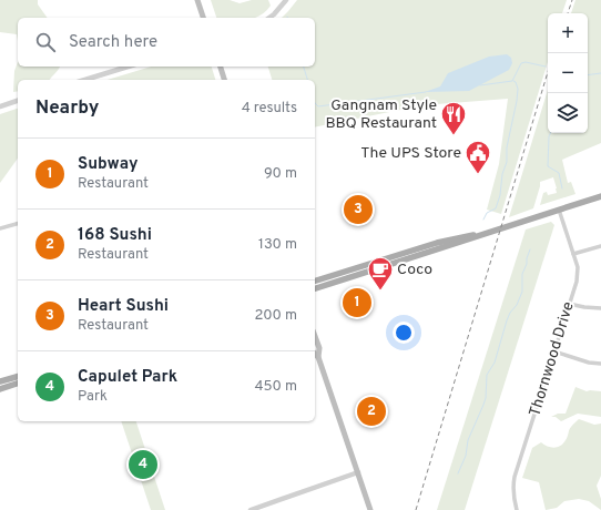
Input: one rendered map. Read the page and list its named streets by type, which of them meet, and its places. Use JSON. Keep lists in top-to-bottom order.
{
  "streets": {
    "street": ["Thornwood Drive"]
  },
  "places": {
    "restaurant": ["Gangnam Style BBQ Restaurant"],
    "public building": ["The UPS Store"],
    "cafe": ["Coco"]
  },
  "page": {
    "map_buttons": ["+", "−"],
    "search": "Search here",
    "heading": ["Nearby", "4 results"],
    "list": [
      {
        "mark": "1",
        "name": "Subway",
        "note": "Restaurant",
        "value": "90 m"
      },
      {
        "mark": "2",
        "name": "168 Sushi",
        "note": "Restaurant",
        "value": "130 m"
      },
      {
        "mark": "3",
        "name": "Heart Sushi",
        "note": "Restaurant",
        "value": "200 m"
      },
      {
        "mark": "4",
        "name": "Capulet Park",
        "note": "Park",
        "value": "450 m"
      }
    ],
    "pins": [
      "3",
      "1",
      "2",
      "4"
    ]
  }
}
